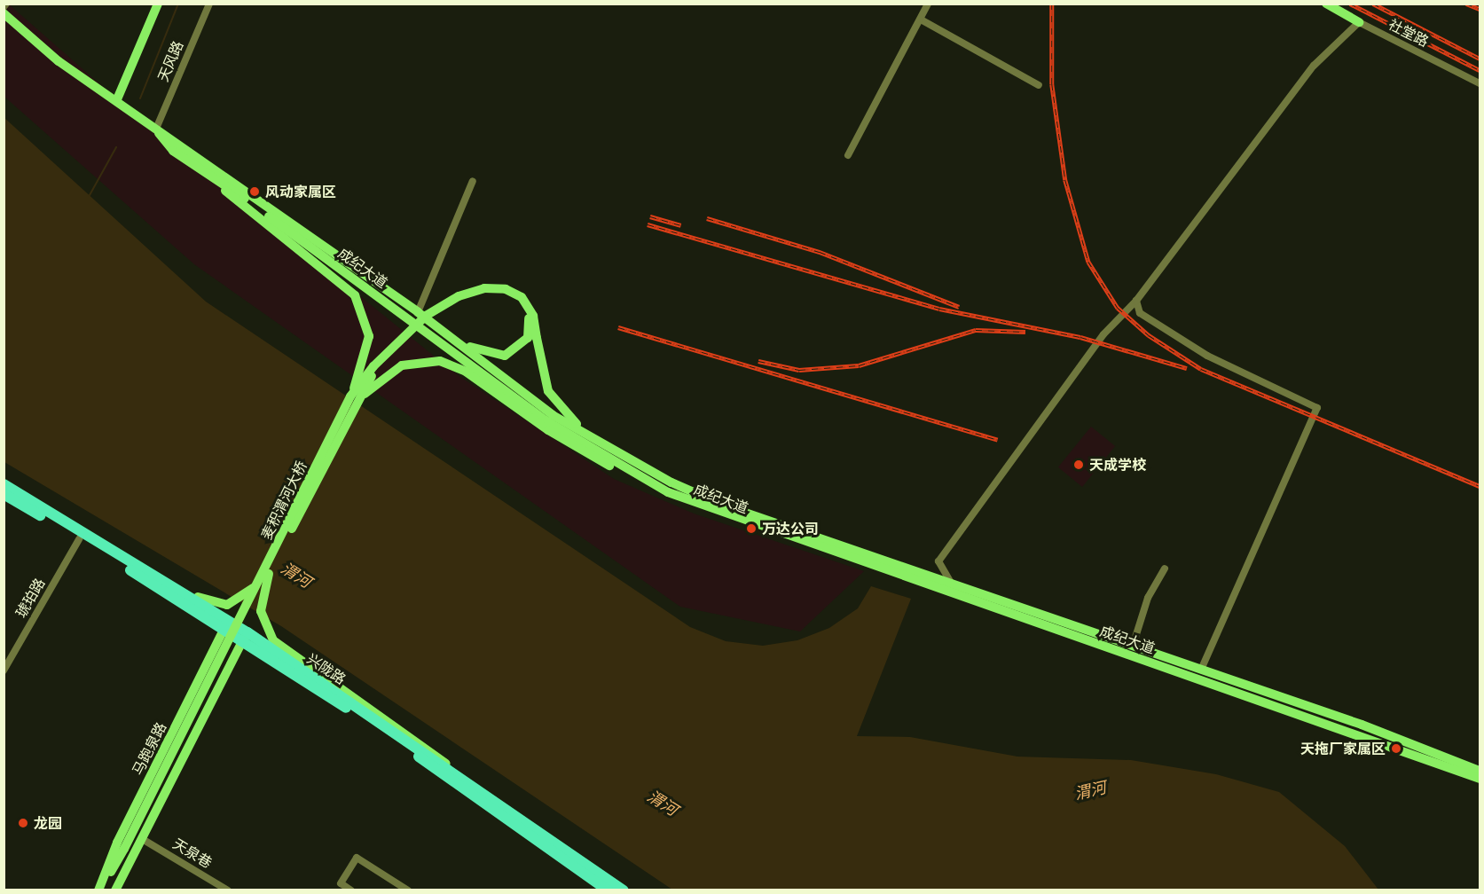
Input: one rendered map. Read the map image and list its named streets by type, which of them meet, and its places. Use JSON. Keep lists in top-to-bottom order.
{
  "streets": {
    "highway": ["兴陇路"],
    "main road": [
      "社堂路",
      "成纪大道",
      "麦积渭河大桥",
      "马跑泉路"
    ],
    "street": ["天风路", "琥珀路", "天泉巷"]
  },
  "crossings": [
    ["天风路", "成纪大道"],
    ["成纪大道", "麦积渭河大桥"],
    ["麦积渭河大桥", "马跑泉路"],
    ["琥珀路", "兴陇路"],
    ["兴陇路", "马跑泉路"]
  ],
  "water": ["渭河"],
  "places": [
    "风动家属区",
    "天成学校",
    "万达公司",
    "天拖厂家属区",
    "龙园"
  ]
}
